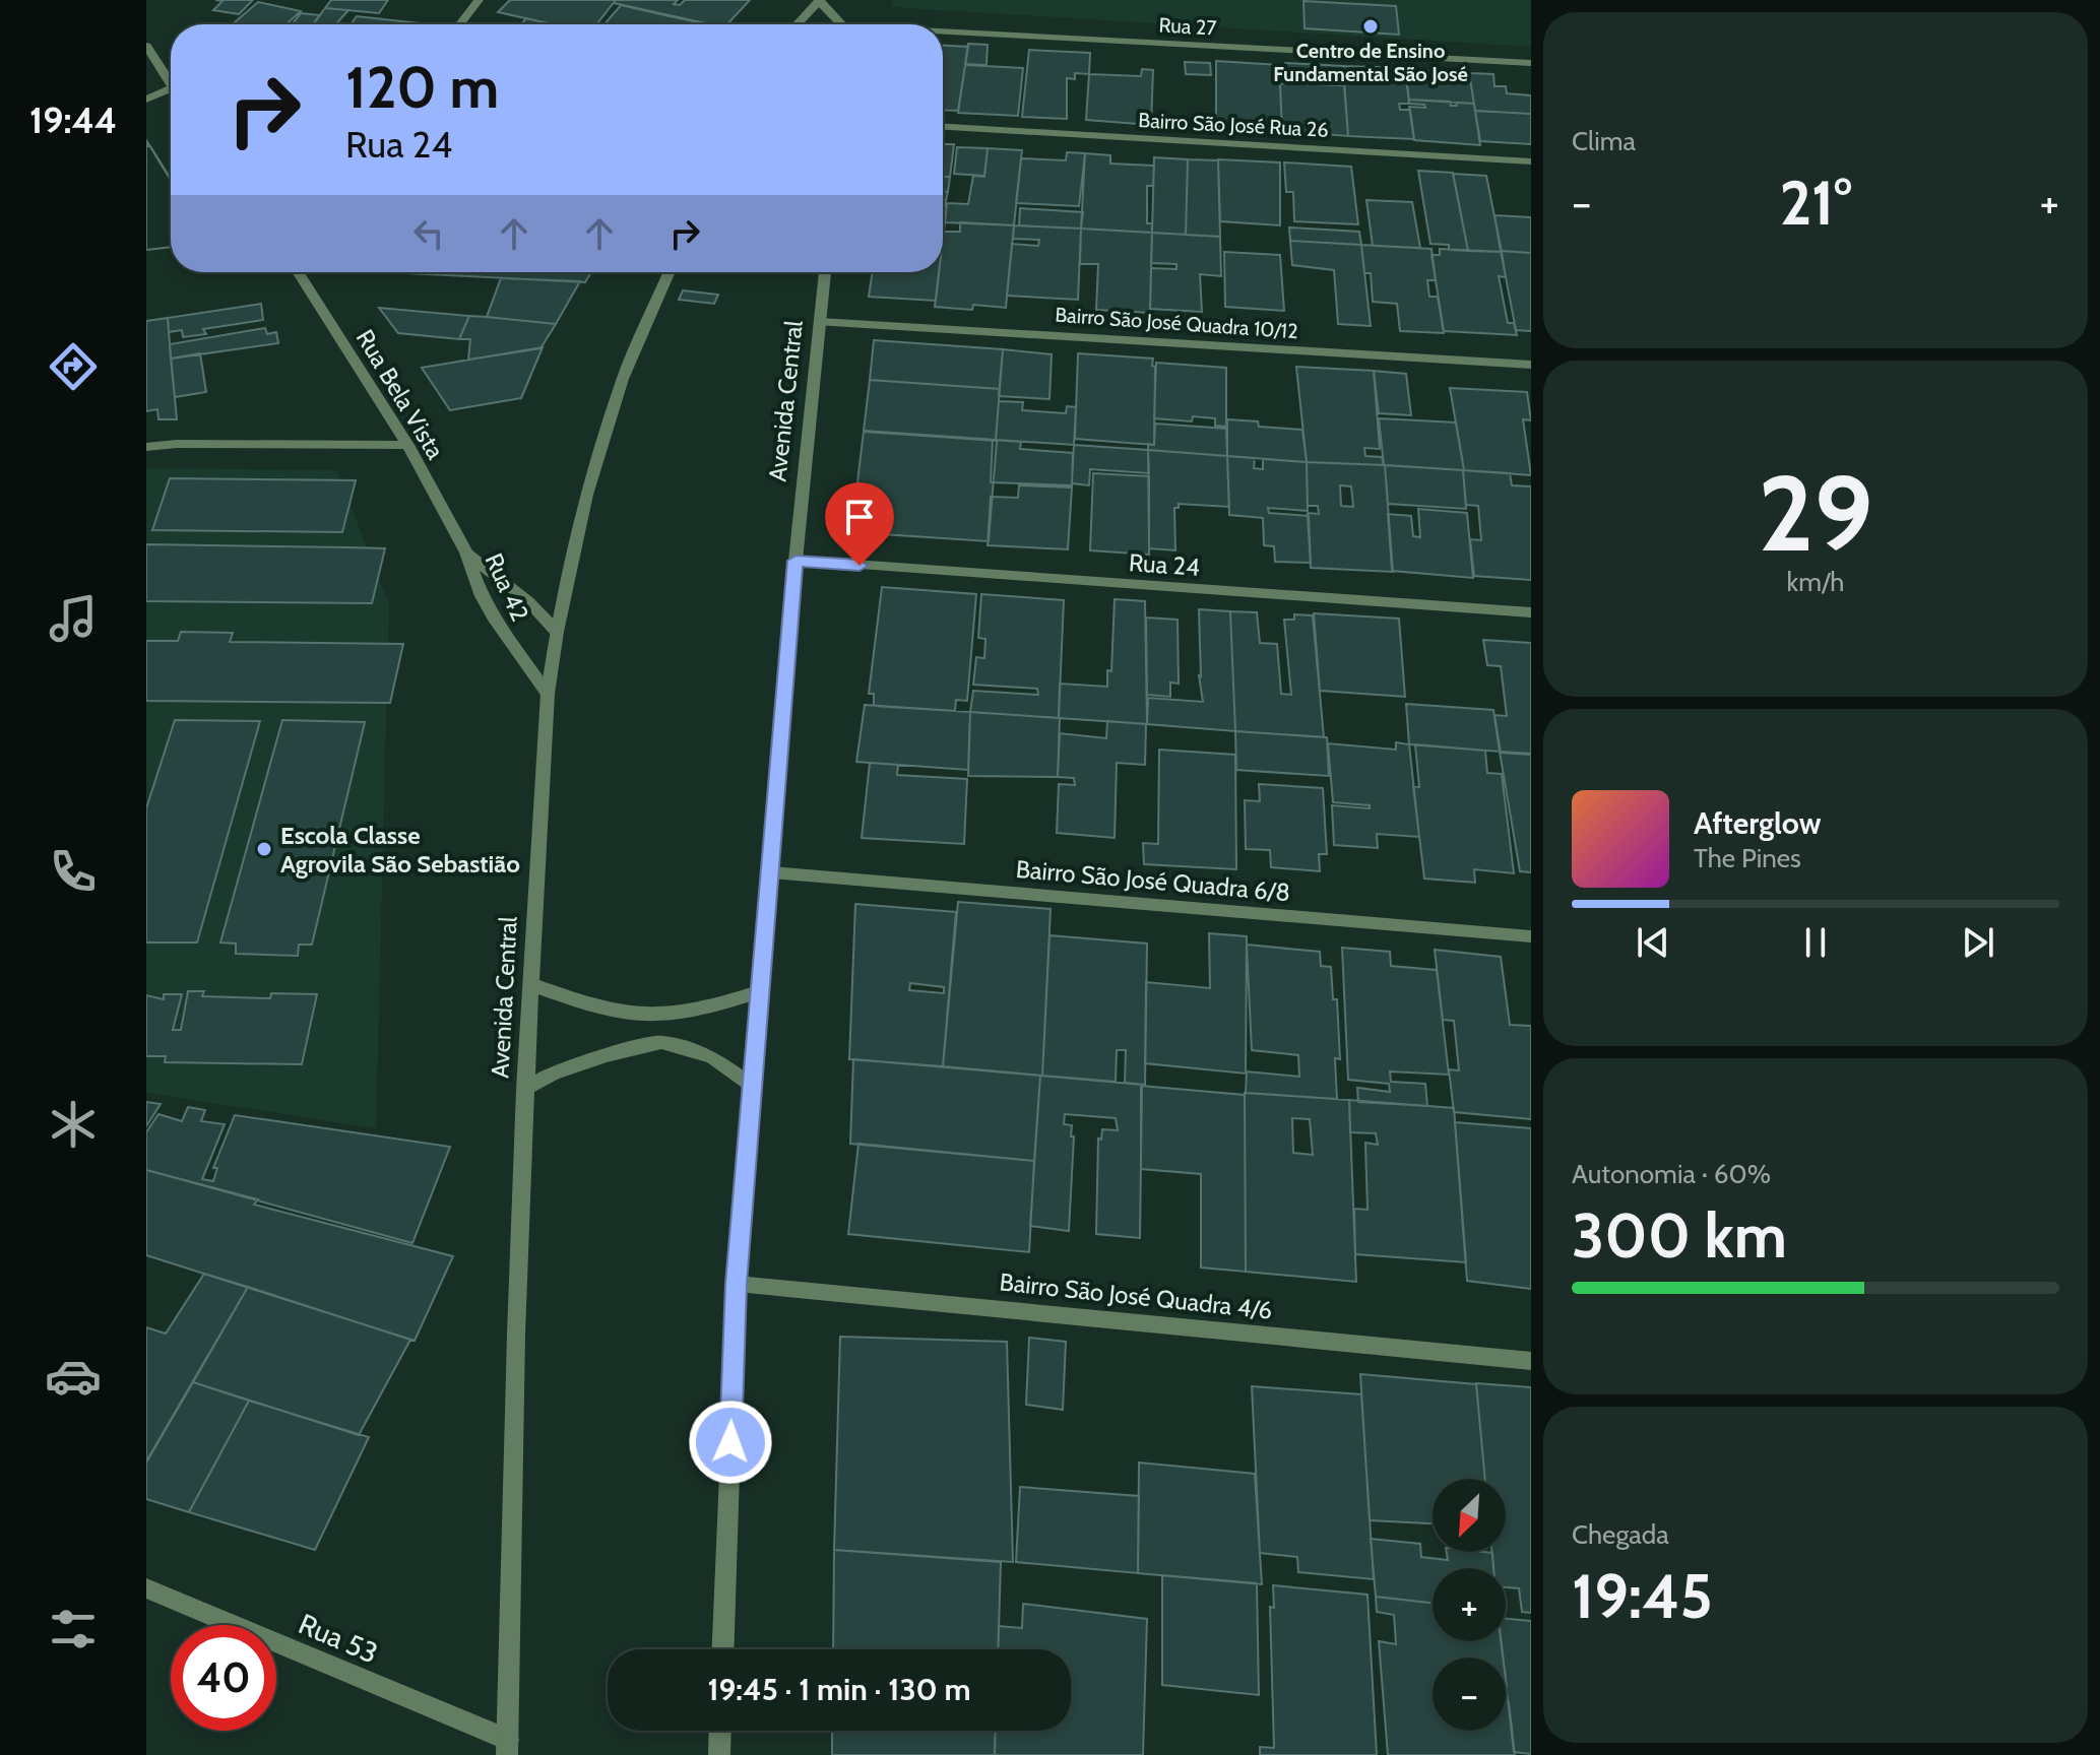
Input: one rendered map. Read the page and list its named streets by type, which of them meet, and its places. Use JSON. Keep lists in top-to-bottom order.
{
  "streets": {
    "street": [
      "Rua 27",
      "Bairro São José Rua 26",
      "Bairro São José Quadra 10/12",
      "Rua Bela Vista",
      "Avenida Central",
      "Rua 24",
      "Rua 42",
      "Bairro São José Quadra 6/8",
      "Bairro São José Quadra 4/6",
      "Rua 53"
    ]
  },
  "crossings": [
    ["Bairro São José Quadra 10/12", "Avenida Central"],
    ["Rua Bela Vista", "Rua 42"],
    ["Avenida Central", "Rua 24"],
    ["Avenida Central", "Rua 42"],
    ["Avenida Central", "Bairro São José Quadra 6/8"],
    ["Avenida Central", "Bairro São José Quadra 4/6"],
    ["Avenida Central", "Rua 53"]
  ],
  "places": ["Centro de Ensino Fundamental São José", "Escola Classe Agrovila São Sebastião"],
  "north": "bottom left",
  "page": {
    "tabs": "19:44",
    "tile": [
      "Clima",
      ["29", "km/h"],
      ["Autonomia · 60%", "300 km"],
      ["Chegada", "19:45"]
    ],
    "turn": ["120 m", "Rua 24"],
    "heat": ["−", "21°", "+"],
    "song": ["Afterglow", "The Pines"],
    "map_buttons": ["+", "−"],
    "limit": "40",
    "trip": "19:45 · 1 min · 130 m"
  }
}
